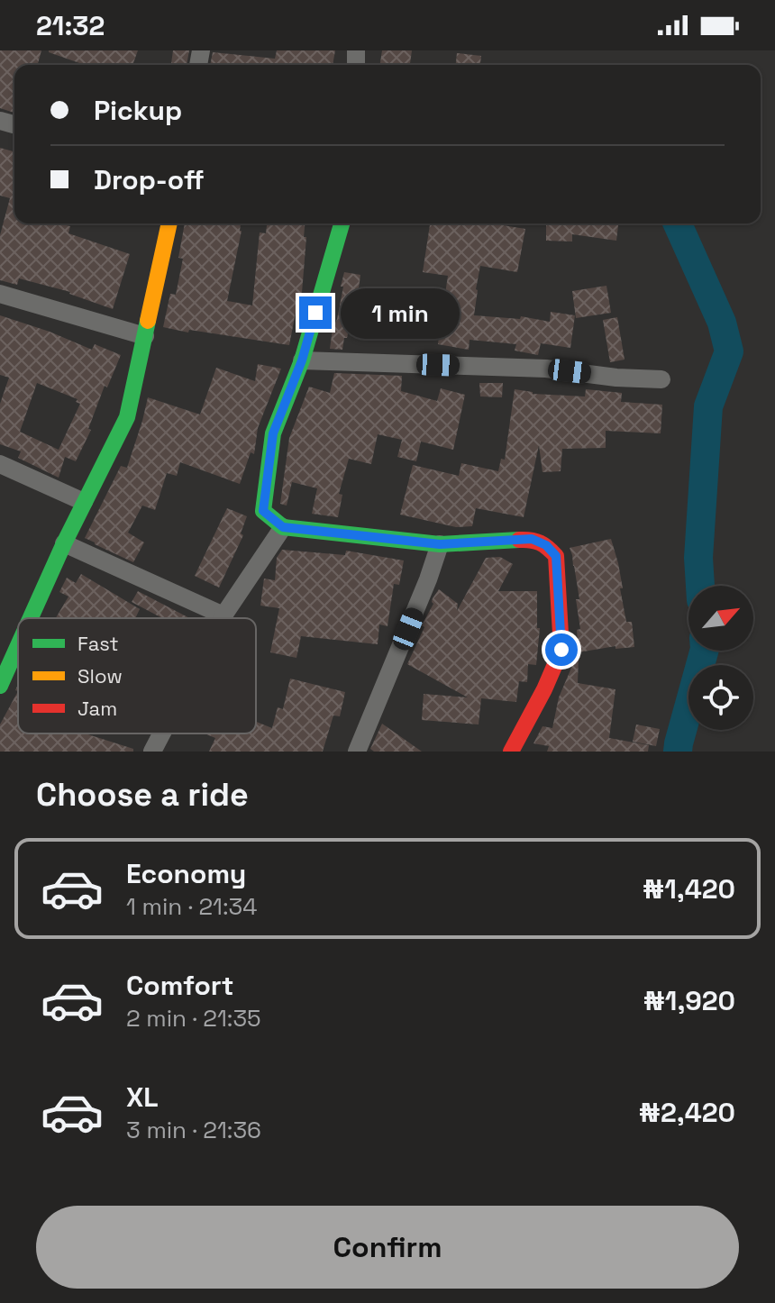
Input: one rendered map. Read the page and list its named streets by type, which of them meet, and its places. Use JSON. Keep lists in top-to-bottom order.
{
  "legend": ["Fast", "Slow", "Jam"],
  "north": "top right",
  "page": {
    "status": "21:32",
    "banner": ["Pickup", "Drop-off"],
    "bubble": "1 min",
    "heading": "Choose a ride",
    "list": [
      {
        "name": "Economy",
        "note": "1 min · 21:34",
        "value": "₦1,420"
      },
      {
        "name": "Comfort",
        "note": "2 min · 21:35",
        "value": "₦1,920"
      },
      {
        "name": "XL",
        "note": "3 min · 21:36",
        "value": "₦2,420"
      }
    ],
    "buttons": "Confirm"
  }
}
